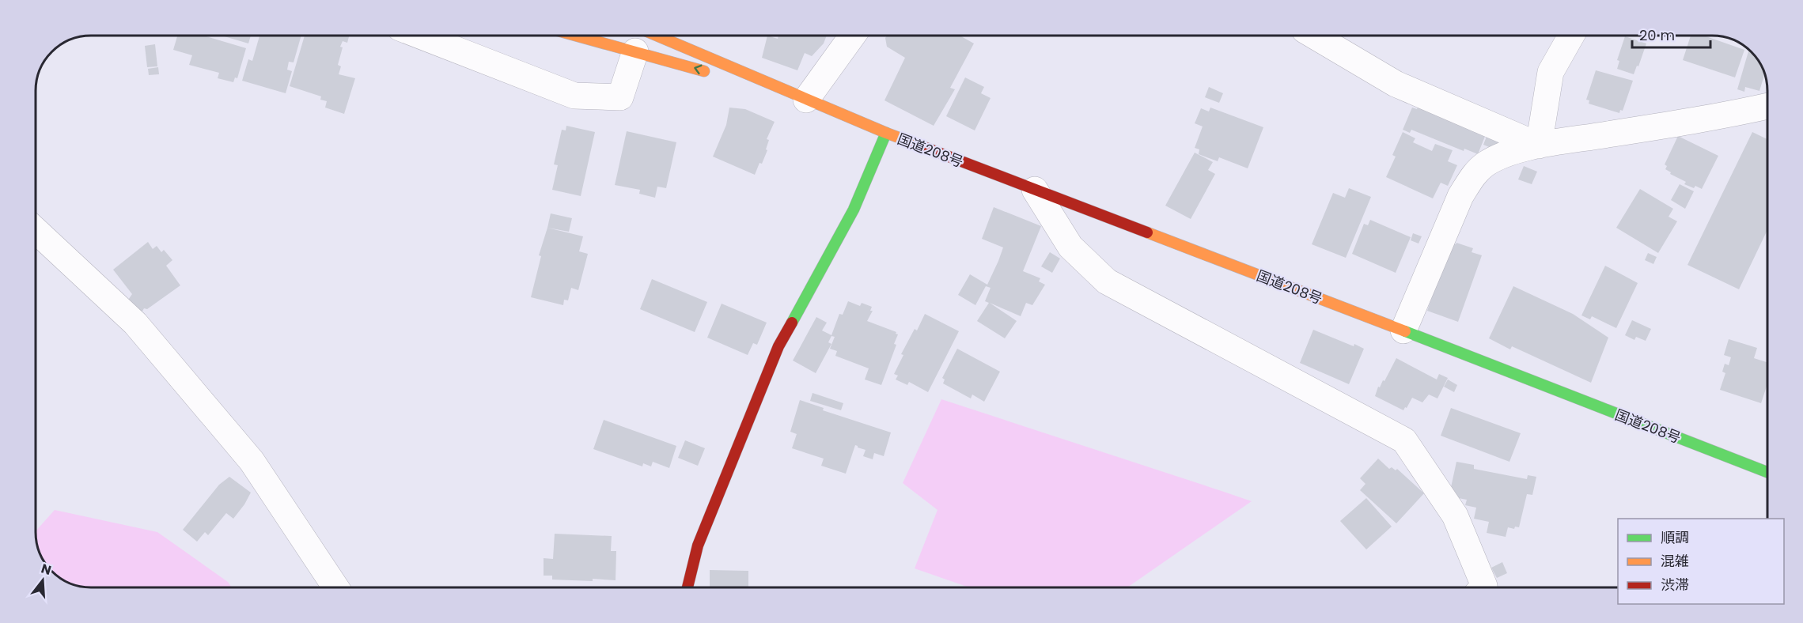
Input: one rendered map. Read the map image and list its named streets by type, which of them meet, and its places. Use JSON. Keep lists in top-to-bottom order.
{
  "streets": {
    "main road": ["国道208号"]
  },
  "legend": ["順調", "混雑", "渋滞"],
  "scale_bar": "20 m",
  "north": "top"
}
